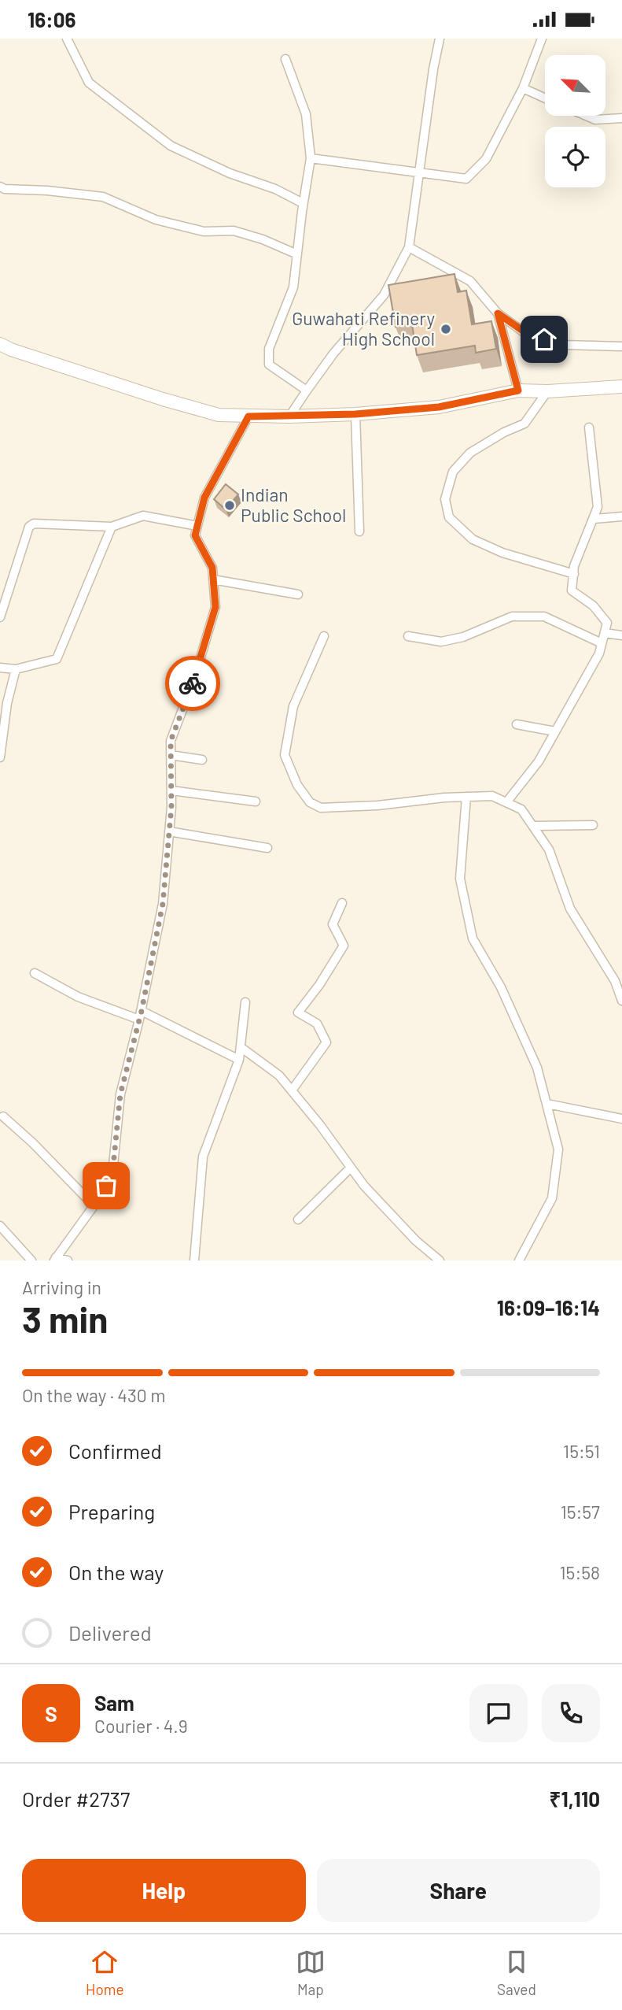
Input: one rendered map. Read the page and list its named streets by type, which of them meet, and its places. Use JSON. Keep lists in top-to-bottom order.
{
  "places": ["Guwahati Refinery High School", "Indian Public School"],
  "north": "top left",
  "page": {
    "status": "16:06",
    "heading": ["3 min", "Arriving in", "16:09–16:14"],
    "panel": [
      "Sam",
      "Courier · 4.9",
      "Order #2737",
      "₹1,110"
    ],
    "bar": "On the way · 430 m",
    "list": [
      ["Confirmed", "15:51"],
      ["Preparing", "15:57"],
      ["On the way", "15:58"],
      "Delivered"
    ],
    "round": "S",
    "buttons": ["Help", "Share"],
    "tabs": ["Home", "Map", "Saved"]
  }
}
